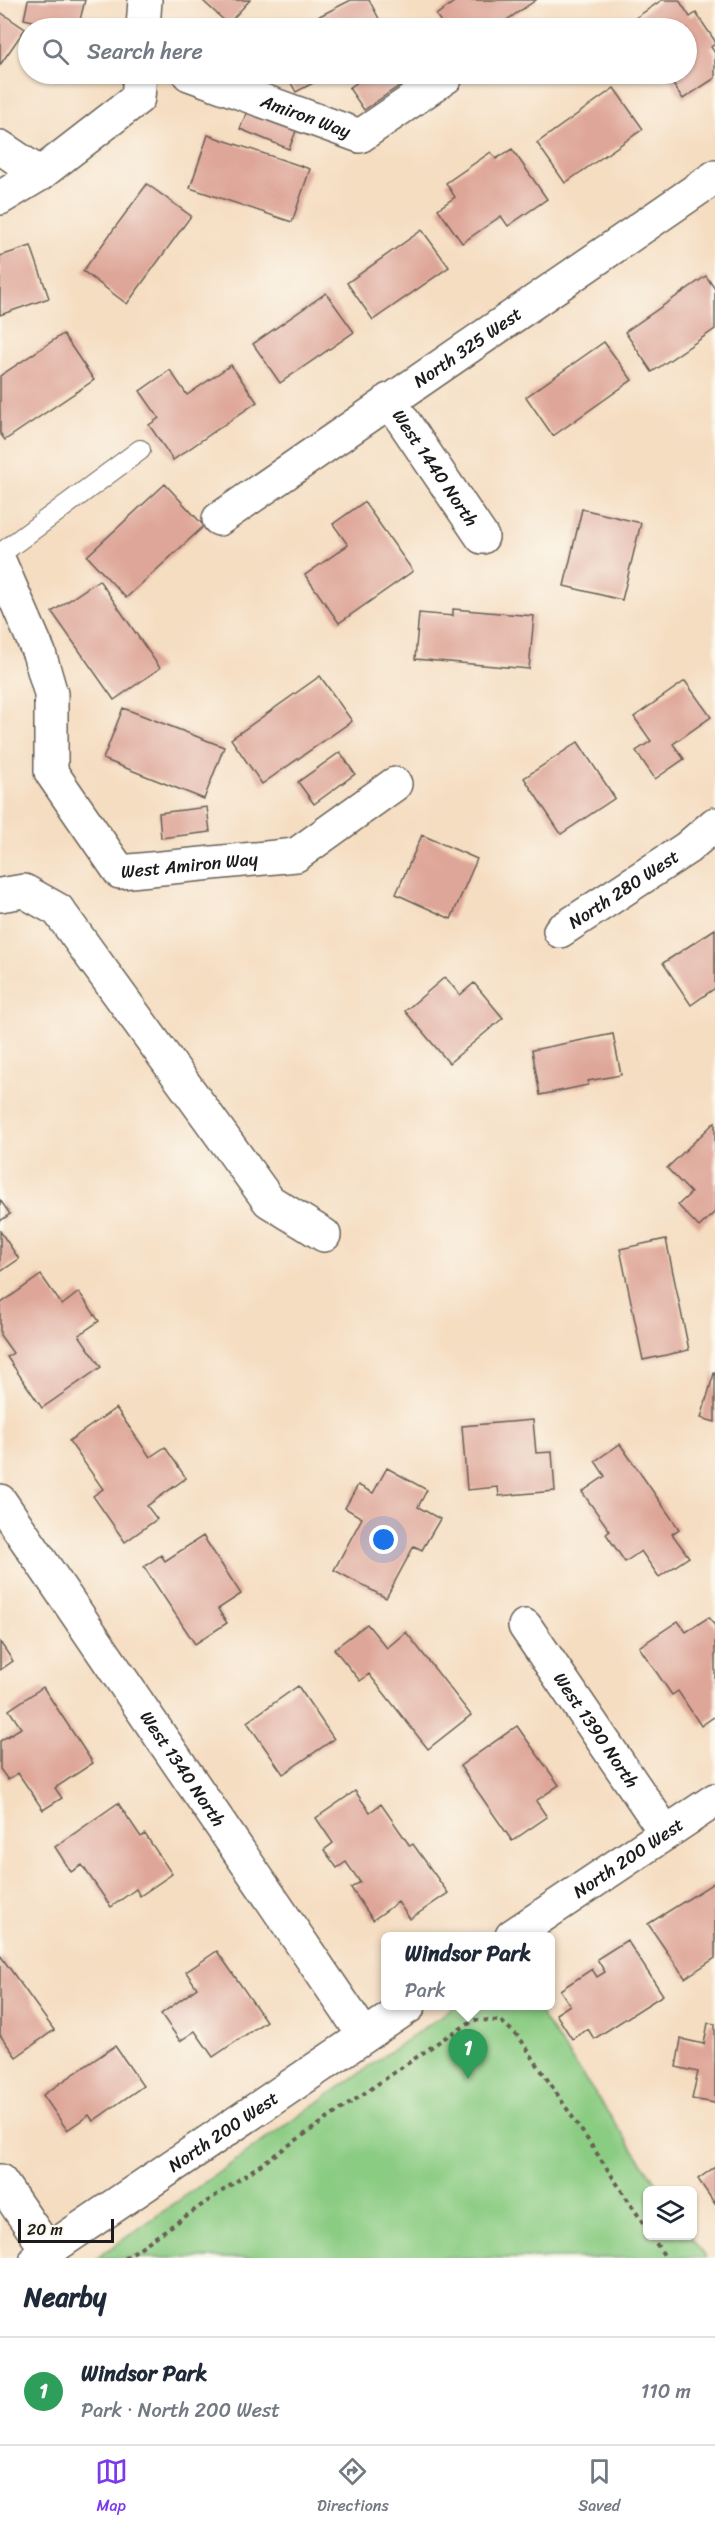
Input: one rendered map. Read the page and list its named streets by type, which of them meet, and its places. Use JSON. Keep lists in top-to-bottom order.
{
  "streets": {
    "street": [
      "Amiron Way",
      "North 325 West",
      "West 1440 North",
      "West Amiron Way",
      "North 280 West",
      "West 1390 North",
      "West 1340 North",
      "North 200 West"
    ]
  },
  "crossings": [
    ["North 325 West", "West 1440 North"],
    ["West 1390 North", "North 200 West"],
    ["West 1340 North", "North 200 West"]
  ],
  "scale_bar": "20 m",
  "page": {
    "search": "Search here",
    "popup": ["Windsor Park", "Park"],
    "pins": "1",
    "scale": "20 m",
    "heading": "Nearby",
    "list": [
      {
        "mark": "1",
        "name": "Windsor Park",
        "note": "Park · North 200 West",
        "value": "110 m"
      }
    ],
    "nav": ["Map", "Directions", "Saved"]
  }
}
